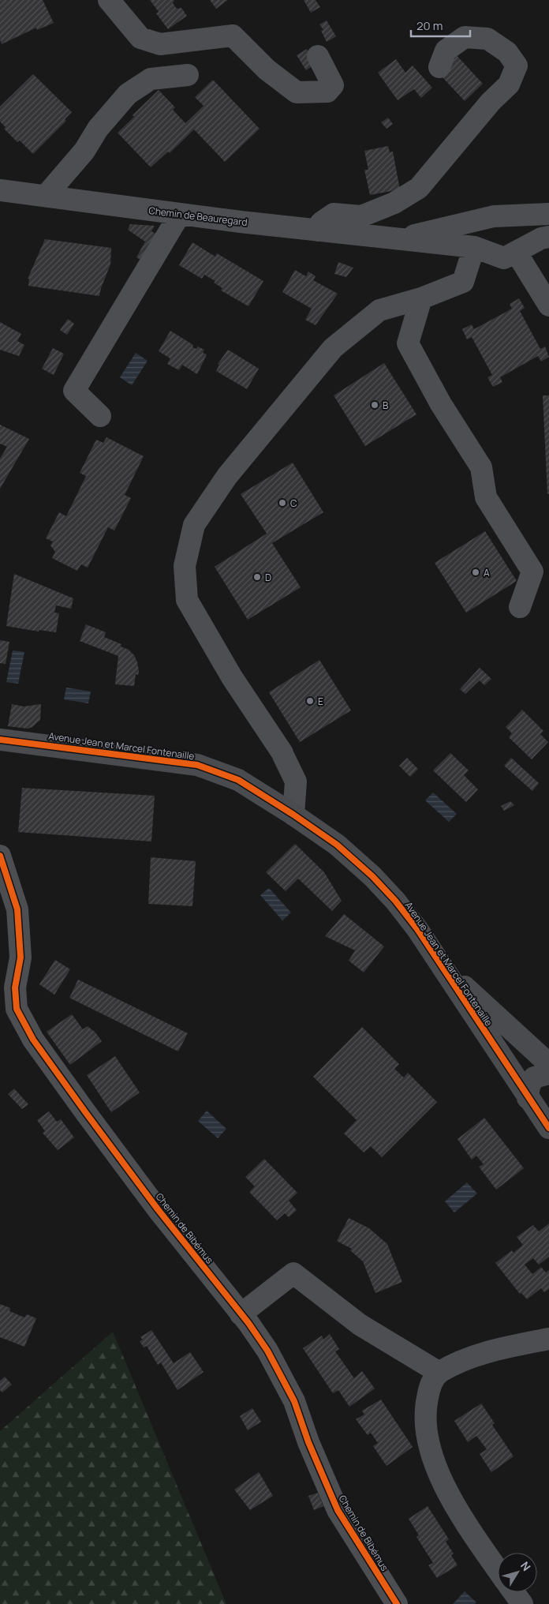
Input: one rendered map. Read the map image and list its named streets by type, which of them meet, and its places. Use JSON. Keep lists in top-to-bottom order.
{
  "streets": {
    "main road": ["Avenue Jean et Marcel Fontenaille"],
    "street": ["Chemin de Beauregard", "Chemin de Bibémus"]
  },
  "places": [
    "B",
    "C",
    "A",
    "D",
    "E"
  ],
  "scale_bar": "20 m",
  "north": "top right"
}
